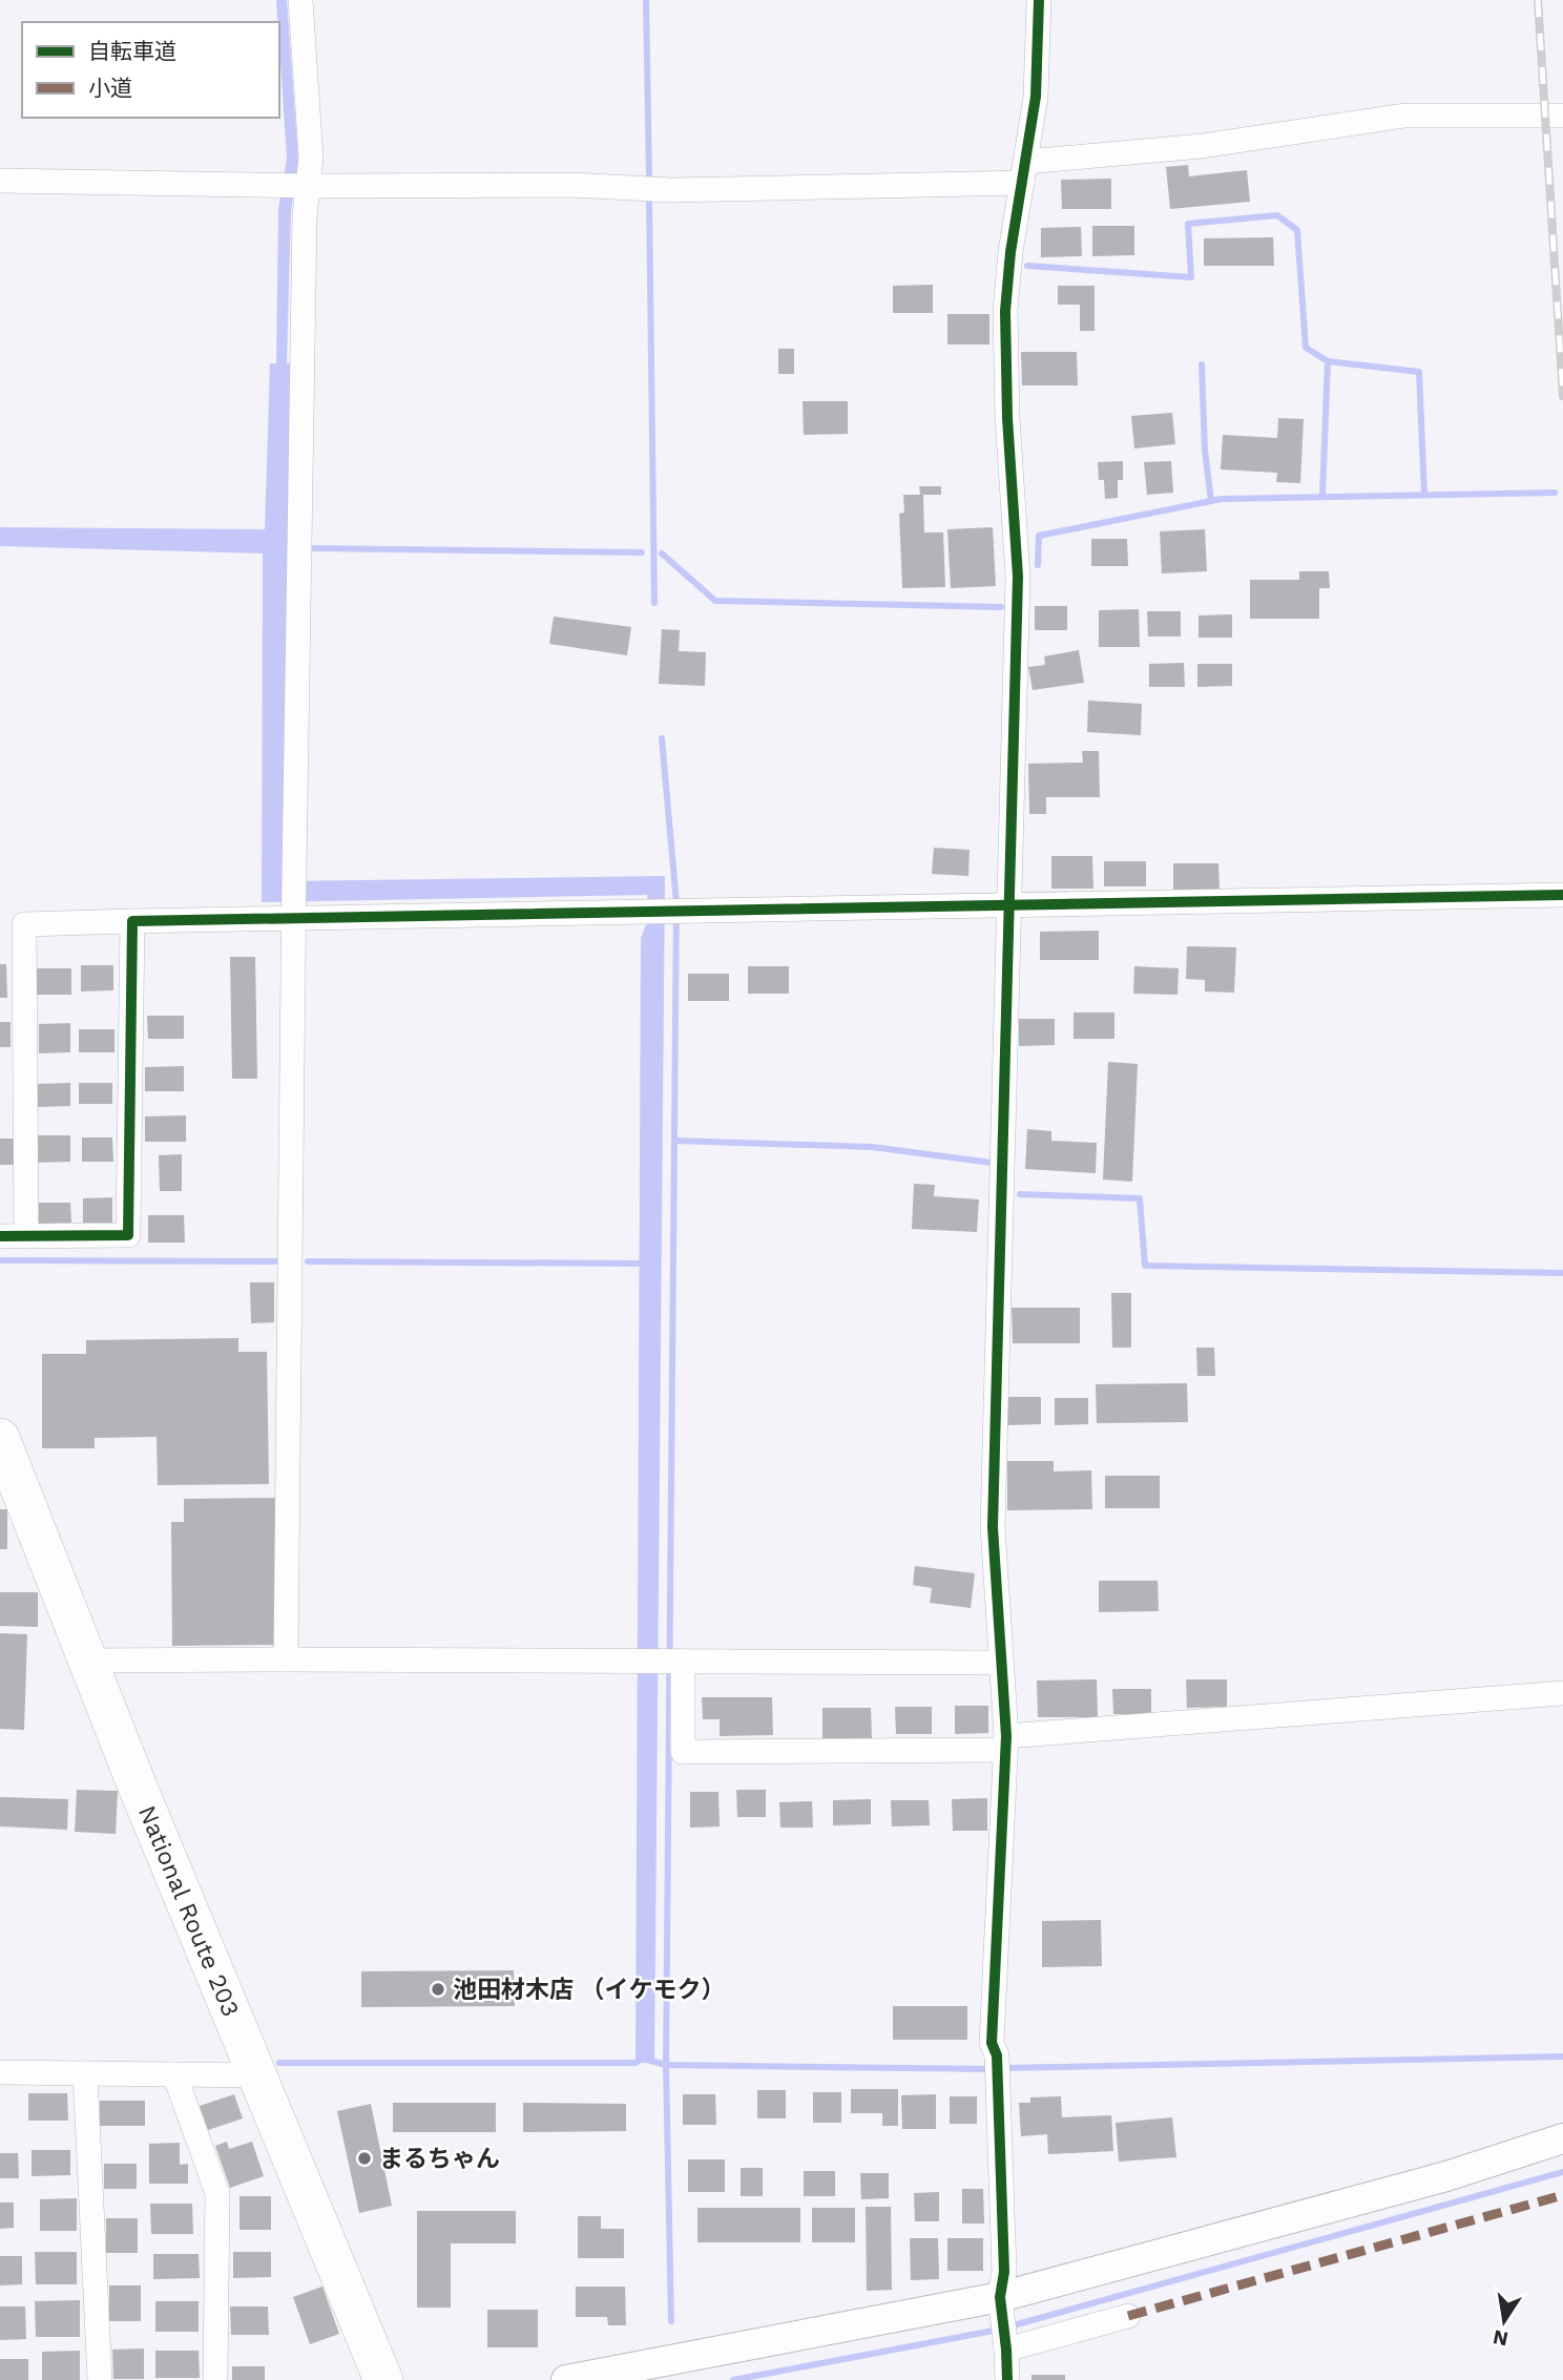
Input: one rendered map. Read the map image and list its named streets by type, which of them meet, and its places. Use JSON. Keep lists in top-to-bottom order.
{
  "streets": {
    "highway": ["National Route 203"]
  },
  "places": ["池田材木店 （イケモク）", "まるちゃん"],
  "legend": ["自転車道", "小道"],
  "north": "bottom"
}
